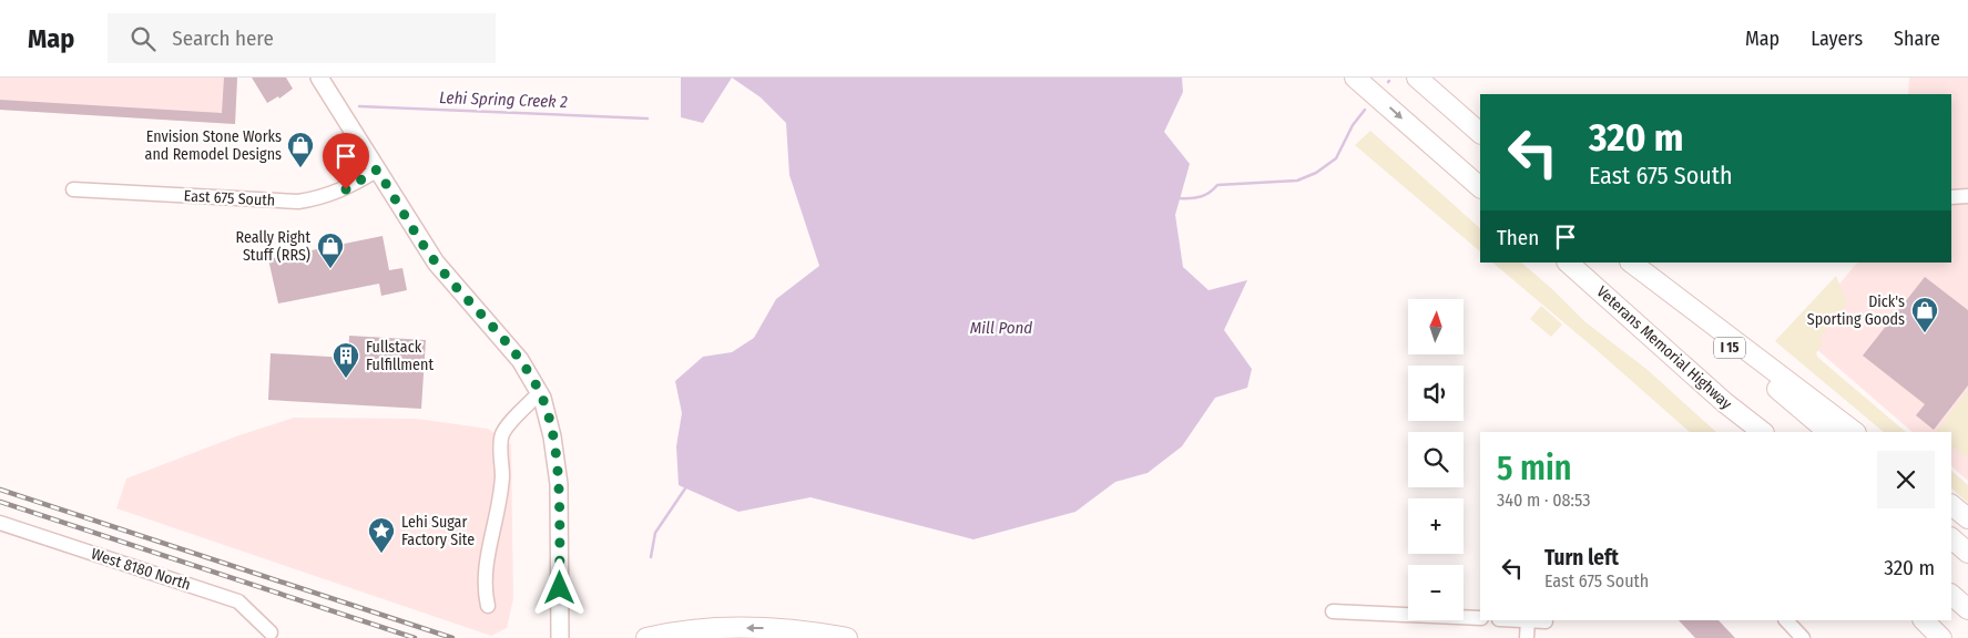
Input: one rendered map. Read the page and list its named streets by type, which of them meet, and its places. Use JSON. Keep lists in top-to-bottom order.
{
  "streets": {
    "highway": ["Veterans Memorial Highway", "I 15"],
    "street": ["East 675 South", "West 8180 North"]
  },
  "water": ["Lehi Spring Creek 2", "Mill Pond"],
  "places": {
    "shop": ["Envision Stone Works and Remodel Designs", "Really Right Stuff (RRS)", "Dick's Sporting Goods"],
    "building": ["Fullstack Fulfillment"],
    "place": ["Lehi Sugar Factory Site"]
  },
  "north": "top",
  "page": {
    "header": "Map",
    "search": "Search here",
    "nav": ["Map", "Layers", "Share"],
    "turn": ["320 m", "East 675 South"],
    "then": "Then",
    "map_buttons": ["+", "−"],
    "heading": ["5 min", "340 m · 08:53"],
    "list": [
      {
        "name": "Turn left",
        "note": "East 675 South",
        "value": "320 m"
      }
    ]
  }
}
